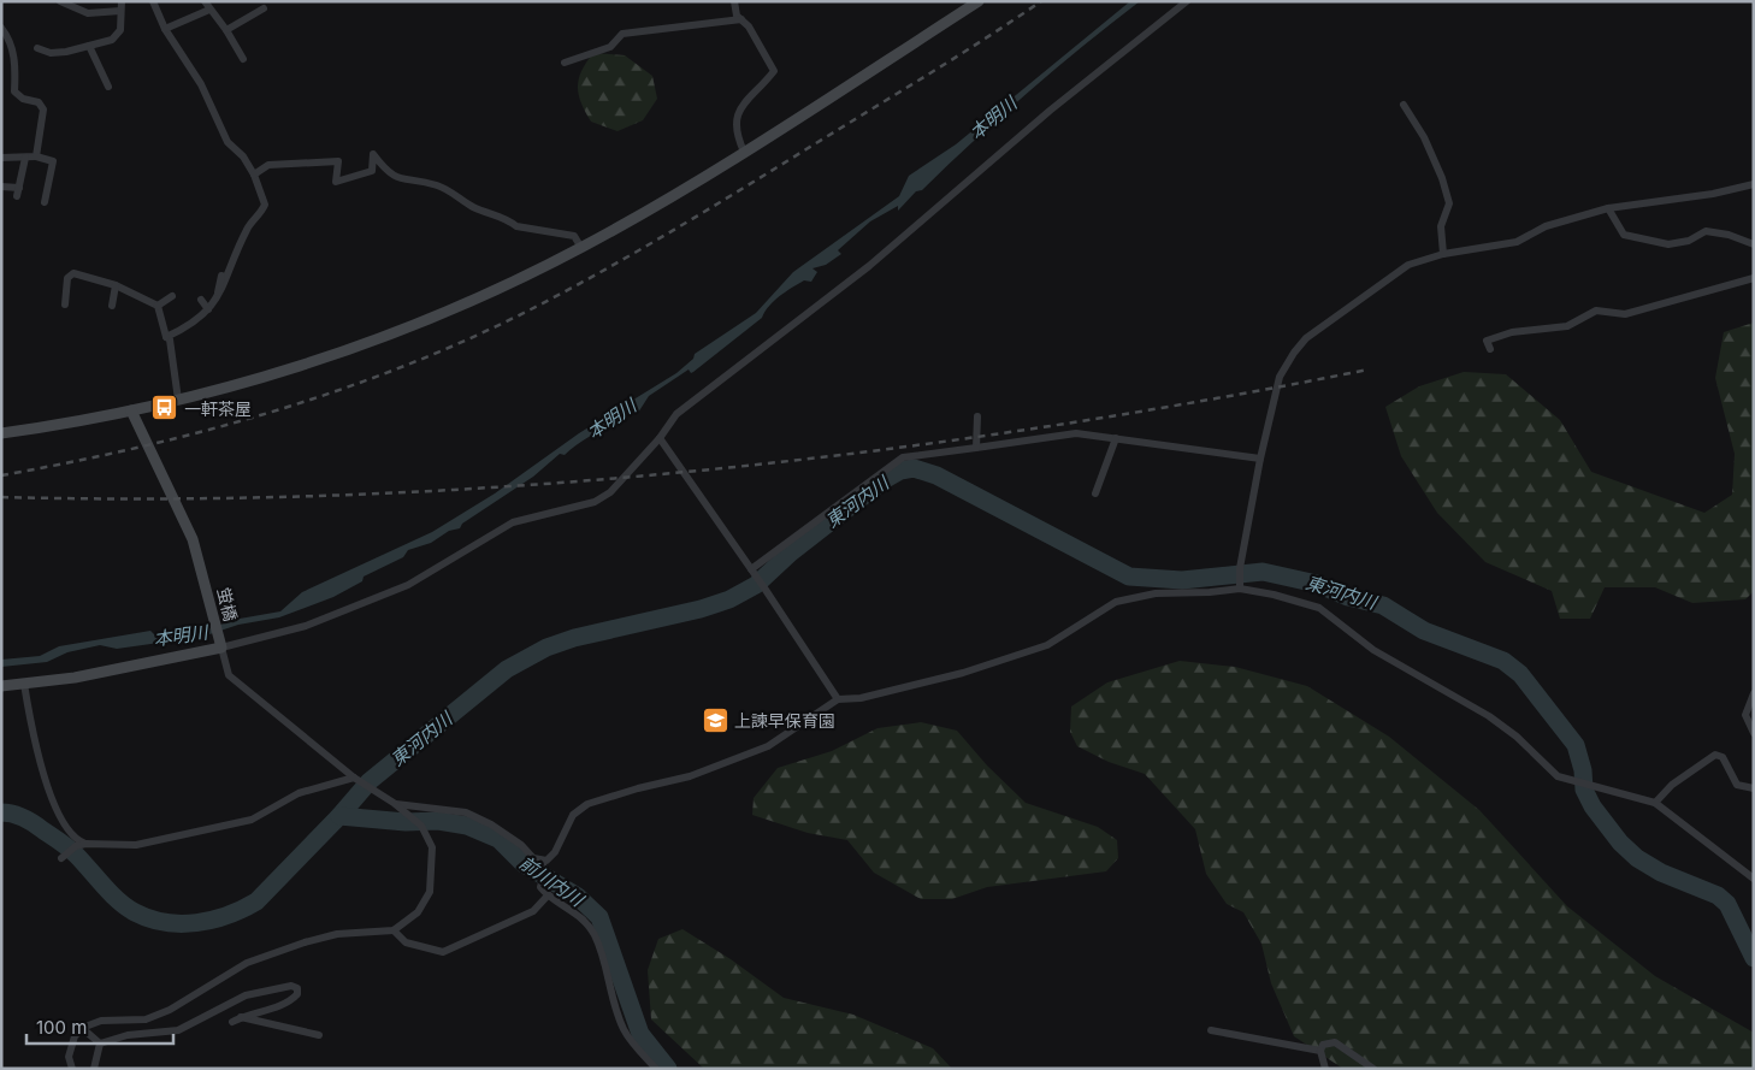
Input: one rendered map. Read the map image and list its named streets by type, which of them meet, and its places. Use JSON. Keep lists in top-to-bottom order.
{
  "streets": {
    "street": ["蛍橋"]
  },
  "water": ["本明川", "東河内川", "前川内川"],
  "places": {
    "bus stop": ["一軒茶屋"],
    "school or university": ["上諫早保育園"]
  },
  "scale_bar": "100 m"
}
